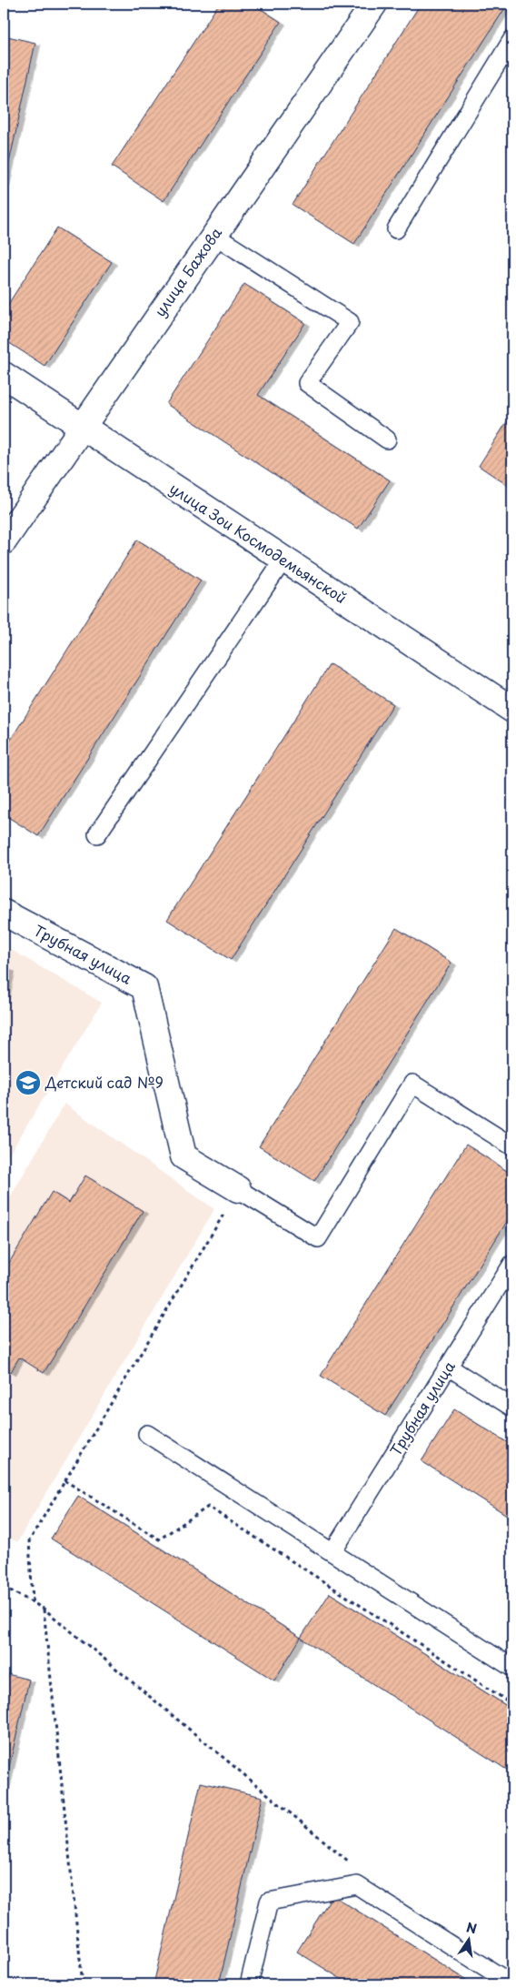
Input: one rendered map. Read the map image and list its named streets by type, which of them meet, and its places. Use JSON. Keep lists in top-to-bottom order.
{
  "streets": {
    "street": ["улица Бажова", "улица Зои Космодемьянской", "Трубная улица"]
  },
  "crossings": [
    ["улица Бажова", "улица Зои Космодемьянской"]
  ],
  "places": {
    "school or university": ["Детский сад №9"]
  },
  "north": "top"
}
